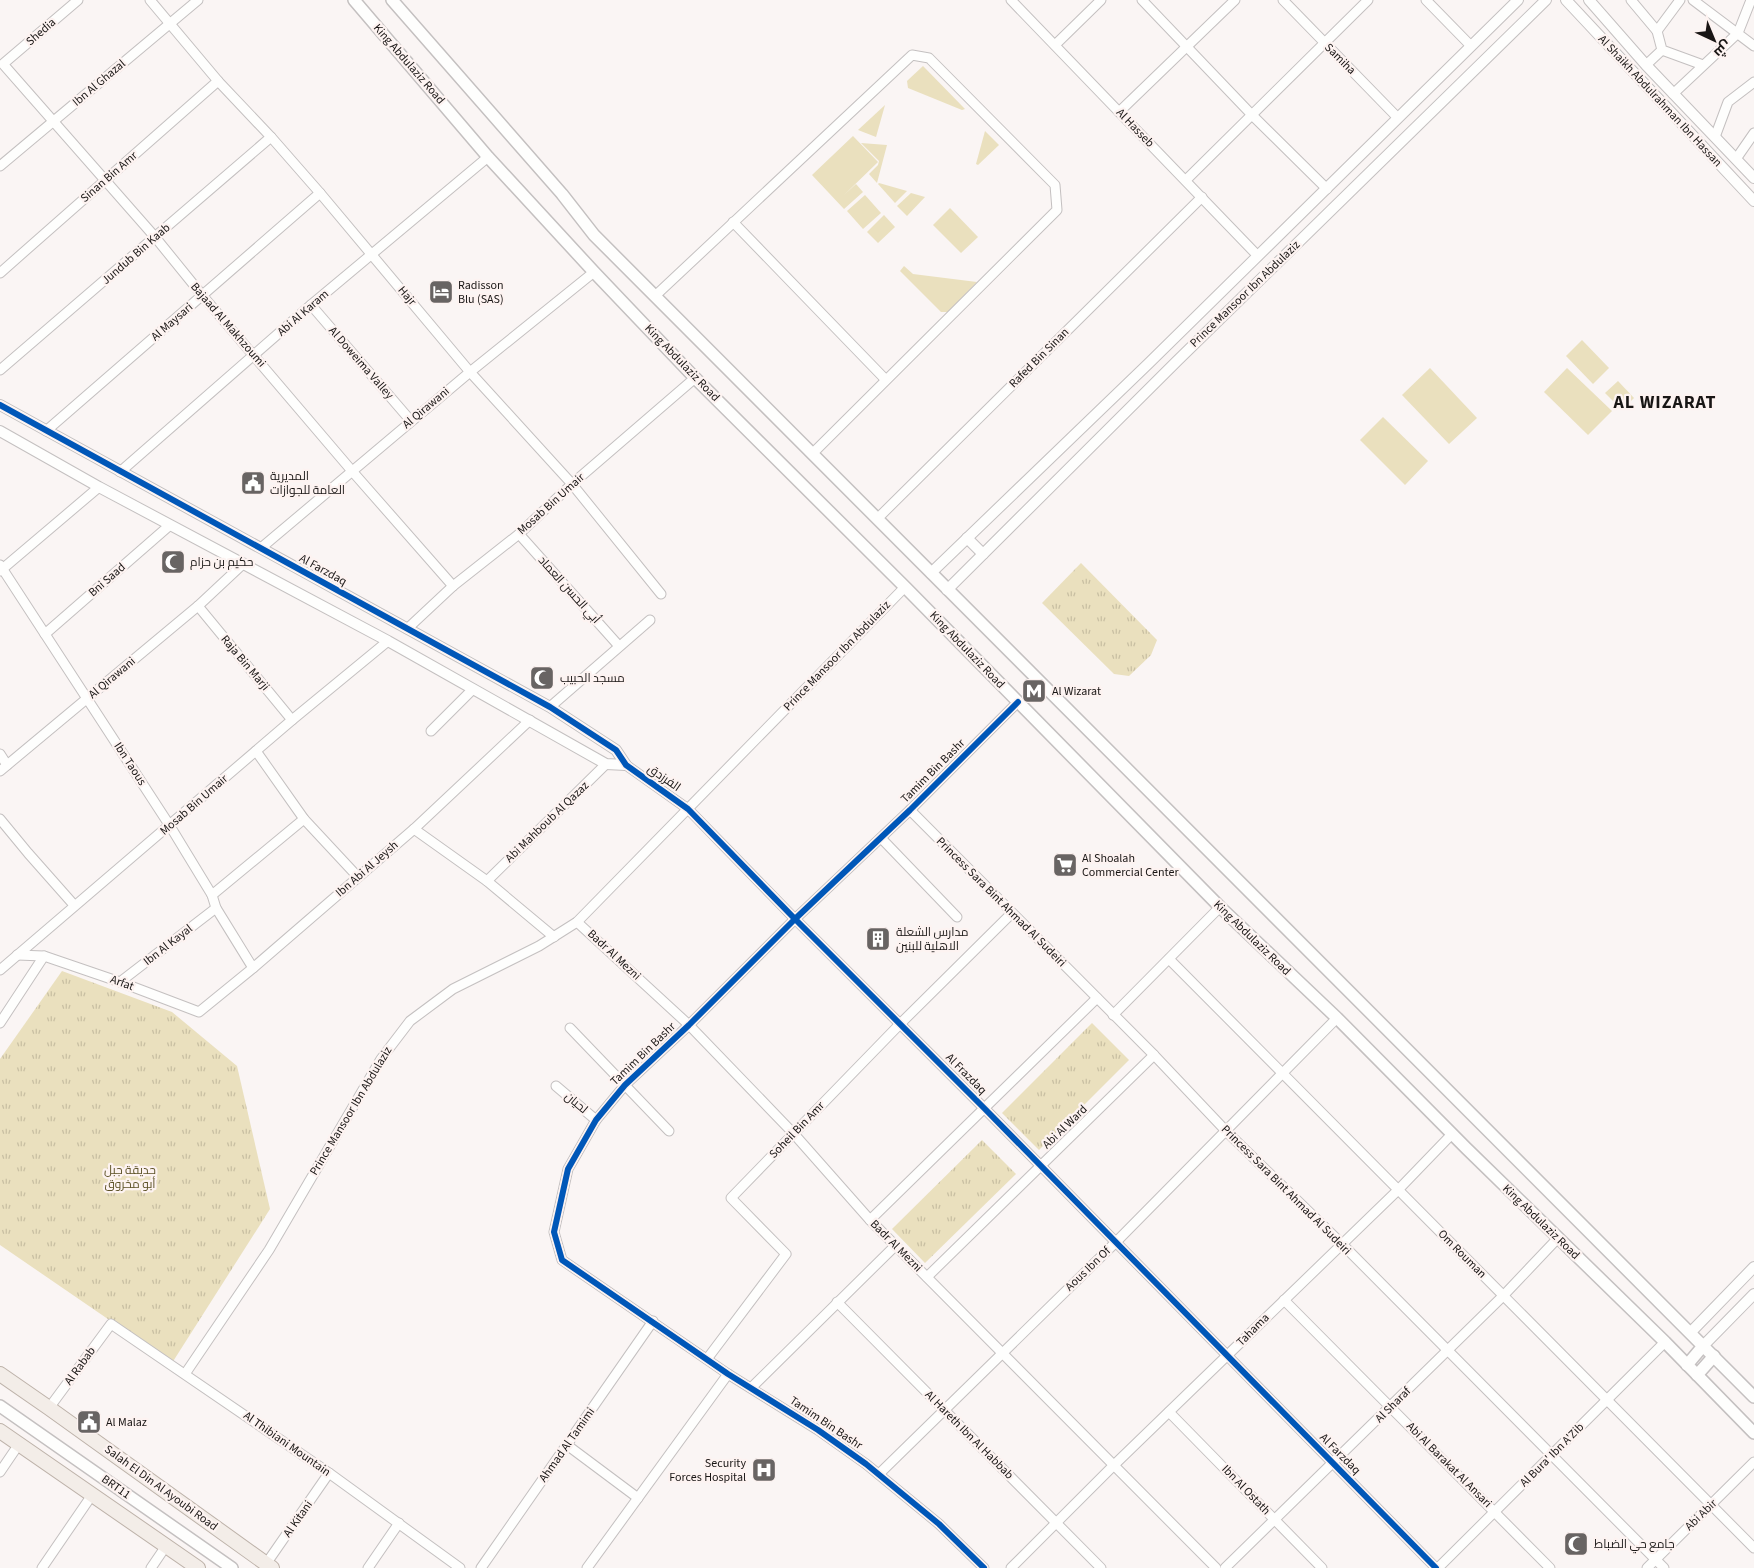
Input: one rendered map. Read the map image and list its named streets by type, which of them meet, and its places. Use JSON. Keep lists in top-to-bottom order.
{
  "streets": {
    "main road": ["King Abdulaziz Road", "BRT11", "Salah El Din Al Ayoubi Road"],
    "street": [
      "Shedia",
      "Samiha",
      "Ibn Al Ghazal",
      "Al Shaikh Abdulrahman Ibn Hassan",
      "Al Hasseb",
      "Sinan Bin Amr",
      "Jundub Bin Kaab",
      "Prince Mansoor Ibn Abdulaziz",
      "Hajr",
      "Abi Al Karam",
      "Al Maysari",
      "Bajaad Al Makhzoumi",
      "Rafed Bin Sinan",
      "Al Doweima Valley",
      "Al Qirawani",
      "Mosab Bin Umair",
      "Al Farzdaq",
      "Bni Saad",
      "أبي الحسن العماد",
      "Raja Bin Marji",
      "Ibn Taous",
      "Tamim Bin Bashr",
      "الفرزدق",
      "Abi Mahboub Al Qazaz",
      "Ibn Abi Al Jeysh",
      "Princess Sara Bint Ahmad Al Sudeiri",
      "Ibn Al Kayal",
      "Badr Al Mezni",
      "Arfat",
      "Al Frazdaq",
      "لحيان",
      "Abi Al Ward",
      "Soheil Bin Amr",
      "Om Rouman",
      "Aous Ibn Of",
      "Tahama",
      "Al Rabab",
      "Al Sharaf",
      "Al Hareth Ibn Al Habbab",
      "Al Thibiani Mountain",
      "Ahmad Al Tamimi",
      "Al Bura' Ibn A'Zib",
      "Abi Al Barakat Al Ansari",
      "Ibn Al Ostath",
      "Abi Abir",
      "Al Kitani"
    ]
  },
  "crossings": [
    ["Shedia", "Bajaad Al Makhzoumi"],
    ["Samiha", "Prince Mansoor Ibn Abdulaziz"],
    ["King Abdulaziz Road", "Prince Mansoor Ibn Abdulaziz"],
    ["King Abdulaziz Road", "Abi Al Karam"],
    ["King Abdulaziz Road", "Al Qirawani"],
    ["King Abdulaziz Road", "Mosab Bin Umair"],
    ["King Abdulaziz Road", "Tamim Bin Bashr"],
    ["King Abdulaziz Road", "Aous Ibn Of"],
    ["King Abdulaziz Road", "Tahama"],
    ["King Abdulaziz Road", "Al Sharaf"],
    ["King Abdulaziz Road", "Al Bura' Ibn A'Zib"],
    ["Ibn Al Ghazal", "Hajr"],
    ["Ibn Al Ghazal", "Bajaad Al Makhzoumi"],
    ["Al Hasseb", "Prince Mansoor Ibn Abdulaziz"],
    ["Al Hasseb", "Rafed Bin Sinan"],
    ["Sinan Bin Amr", "Hajr"],
    ["Sinan Bin Amr", "Bajaad Al Makhzoumi"],
    ["Jundub Bin Kaab", "Hajr"],
    ["Jundub Bin Kaab", "Bajaad Al Makhzoumi"],
    ["Prince Mansoor Ibn Abdulaziz", "الفرزدق"],
    ["Prince Mansoor Ibn Abdulaziz", "Badr Al Mezni"],
    ["Prince Mansoor Ibn Abdulaziz", "Al Frazdaq"],
    ["Prince Mansoor Ibn Abdulaziz", "Al Thibiani Mountain"],
    ["Hajr", "Abi Al Karam"],
    ["Hajr", "Al Maysari"],
    ["Hajr", "Al Qirawani"],
    ["Hajr", "Mosab Bin Umair"],
    ["Abi Al Karam", "Bajaad Al Makhzoumi"],
    ["Abi Al Karam", "Al Doweima Valley"],
    ["Abi Al Karam", "Al Farzdaq"],
    ["Al Maysari", "Bajaad Al Makhzoumi"],
    ["Al Maysari", "Al Farzdaq"],
    ["Bajaad Al Makhzoumi", "Al Qirawani"],
    ["Bajaad Al Makhzoumi", "Mosab Bin Umair"],
    ["Al Doweima Valley", "Al Qirawani"],
    ["Al Qirawani", "Al Farzdaq"],
    ["Al Qirawani", "Raja Bin Marji"],
    ["Al Qirawani", "Ibn Taous"],
    ["Mosab Bin Umair", "Al Farzdaq"],
    ["Mosab Bin Umair", "أبي الحسن العماد"],
    ["Mosab Bin Umair", "Raja Bin Marji"],
    ["Mosab Bin Umair", "Ibn Taous"],
    ["Mosab Bin Umair", "Arfat"],
    ["Al Farzdaq", "الفرزدق"],
    ["Al Farzdaq", "Al Frazdaq"],
    ["Al Farzdaq", "Tahama"],
    ["Al Farzdaq", "Al Sharaf"],
    ["Al Farzdaq", "Al Bura' Ibn A'Zib"],
    ["Bni Saad", "Ibn Taous"],
    ["Ibn Taous", "Ibn Abi Al Jeysh"],
    ["Ibn Taous", "Ibn Al Kayal"],
    ["Tamim Bin Bashr", "Princess Sara Bint Ahmad Al Sudeiri"],
    ["Tamim Bin Bashr", "Badr Al Mezni"],
    ["Tamim Bin Bashr", "Al Frazdaq"],
    ["Tamim Bin Bashr", "لحيان"],
    ["Tamim Bin Bashr", "Soheil Bin Amr"],
    ["Tamim Bin Bashr", "Aous Ibn Of"],
    ["Tamim Bin Bashr", "Ahmad Al Tamimi"],
    ["الفرزدق", "Al Frazdaq"],
    ["Ibn Abi Al Jeysh", "Arfat"],
    ["Princess Sara Bint Ahmad Al Sudeiri", "Abi Al Ward"],
    ["Princess Sara Bint Ahmad Al Sudeiri", "Soheil Bin Amr"],
    ["Princess Sara Bint Ahmad Al Sudeiri", "Aous Ibn Of"],
    ["Princess Sara Bint Ahmad Al Sudeiri", "Tahama"],
    ["Princess Sara Bint Ahmad Al Sudeiri", "Al Sharaf"],
    ["Princess Sara Bint Ahmad Al Sudeiri", "Al Bura' Ibn A'Zib"],
    ["Princess Sara Bint Ahmad Al Sudeiri", "Abi Abir"],
    ["Ibn Al Kayal", "Arfat"],
    ["Badr Al Mezni", "Abi Al Ward"],
    ["Badr Al Mezni", "Soheil Bin Amr"],
    ["Badr Al Mezni", "Aous Ibn Of"],
    ["Badr Al Mezni", "Tahama"],
    ["Al Frazdaq", "Abi Al Ward"],
    ["Al Frazdaq", "Soheil Bin Amr"],
    ["Al Frazdaq", "Aous Ibn Of"],
    ["Al Frazdaq", "Tahama"],
    ["Om Rouman", "Aous Ibn Of"],
    ["Om Rouman", "Tahama"],
    ["Om Rouman", "Al Sharaf"],
    ["Om Rouman", "Al Bura' Ibn A'Zib"],
    ["Om Rouman", "Abi Abir"],
    ["Aous Ibn Of", "Al Hareth Ibn Al Habbab"],
    ["Tahama", "Al Hareth Ibn Al Habbab"],
    ["Tahama", "Abi Al Barakat Al Ansari"],
    ["Tahama", "Ibn Al Ostath"],
    ["Al Rabab", "Al Thibiani Mountain"],
    ["Al Rabab", "Salah El Din Al Ayoubi Road"],
    ["Al Sharaf", "Abi Al Barakat Al Ansari"],
    ["Al Sharaf", "Ibn Al Ostath"],
    ["Al Thibiani Mountain", "Al Kitani"],
    ["Al Bura' Ibn A'Zib", "Abi Al Barakat Al Ansari"],
    ["Salah El Din Al Ayoubi Road", "Al Kitani"]
  ],
  "districts": ["AL WIZARAT"],
  "parks": ["حديقة جبل أبو مخروق"],
  "places": {
    "hotel": ["Radisson Blu (SAS)"],
    "public building": ["المديرية العامة للجوازات", "Al Malaz"],
    "mosque": ["حكيم بن حزام", "مسجد الحبيب", "جامع حي الضباط"],
    "metro station": ["Al Wizarat"],
    "supermarket": ["Al Shoalah Commercial Center"],
    "building": ["مدارس الشعلة الاهلية للبنين"],
    "hospital": ["Security Forces Hospital"]
  },
  "north": "bottom right"
}
